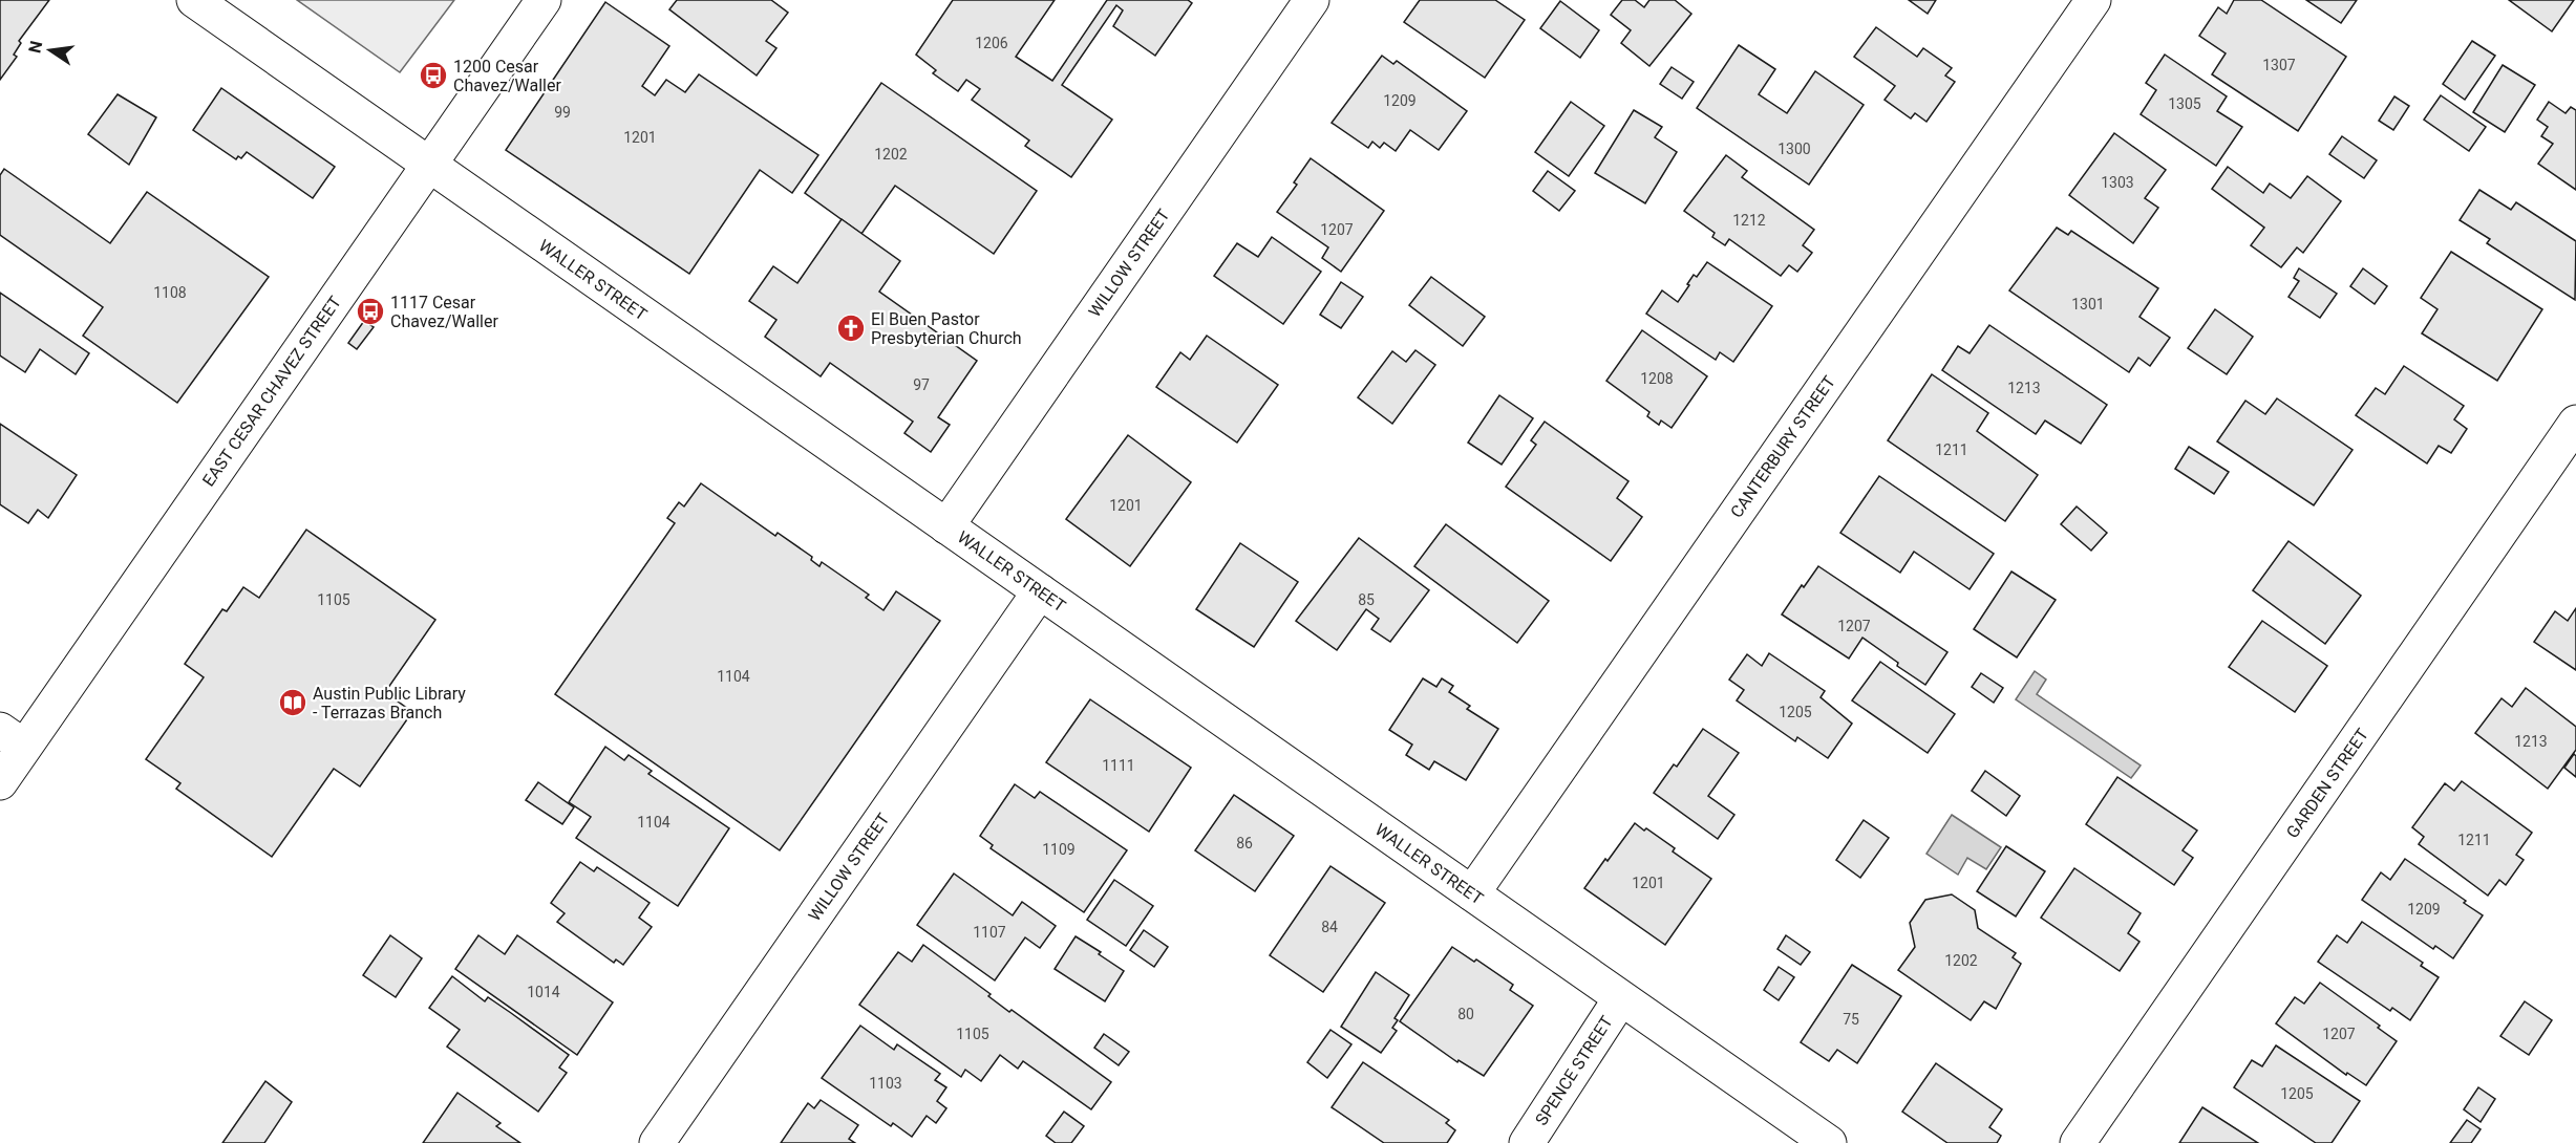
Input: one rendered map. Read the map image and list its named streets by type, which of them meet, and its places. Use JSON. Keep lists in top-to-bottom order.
{
  "streets": {
    "street": [
      "WILLOW STREET",
      "WALLER STREET",
      "EAST CESAR CHAVEZ STREET",
      "CANTERBURY STREET",
      "GARDEN STREET",
      "SPENCE STREET"
    ]
  },
  "crossings": [
    ["WILLOW STREET", "WALLER STREET"],
    ["WALLER STREET", "EAST CESAR CHAVEZ STREET"],
    ["WALLER STREET", "CANTERBURY STREET"],
    ["WALLER STREET", "SPENCE STREET"]
  ],
  "places": {
    "bus stop": ["1200 Cesar Chavez/Waller", "1117 Cesar Chavez/Waller"],
    "church": ["El Buen Pastor Presbyterian Church"],
    "library": ["Austin Public Library - Terrazas Branch"]
  },
  "house_numbers": [
    "1206",
    "1307",
    "1209",
    "1305",
    "99",
    "1201",
    "1300",
    "1202",
    "1303",
    "1212",
    "1207",
    "1108",
    "1301",
    "1208",
    "97",
    "1213",
    "1211",
    "1201",
    "1105",
    "85",
    "1207",
    "1104",
    "1205",
    "1213",
    "1111",
    "1104",
    "1211",
    "86",
    "1109",
    "1201",
    "1209",
    "84",
    "1107",
    "1202",
    "1014",
    "80",
    "75",
    "1105",
    "1207",
    "1103",
    "1205"
  ],
  "north": "left"
}
